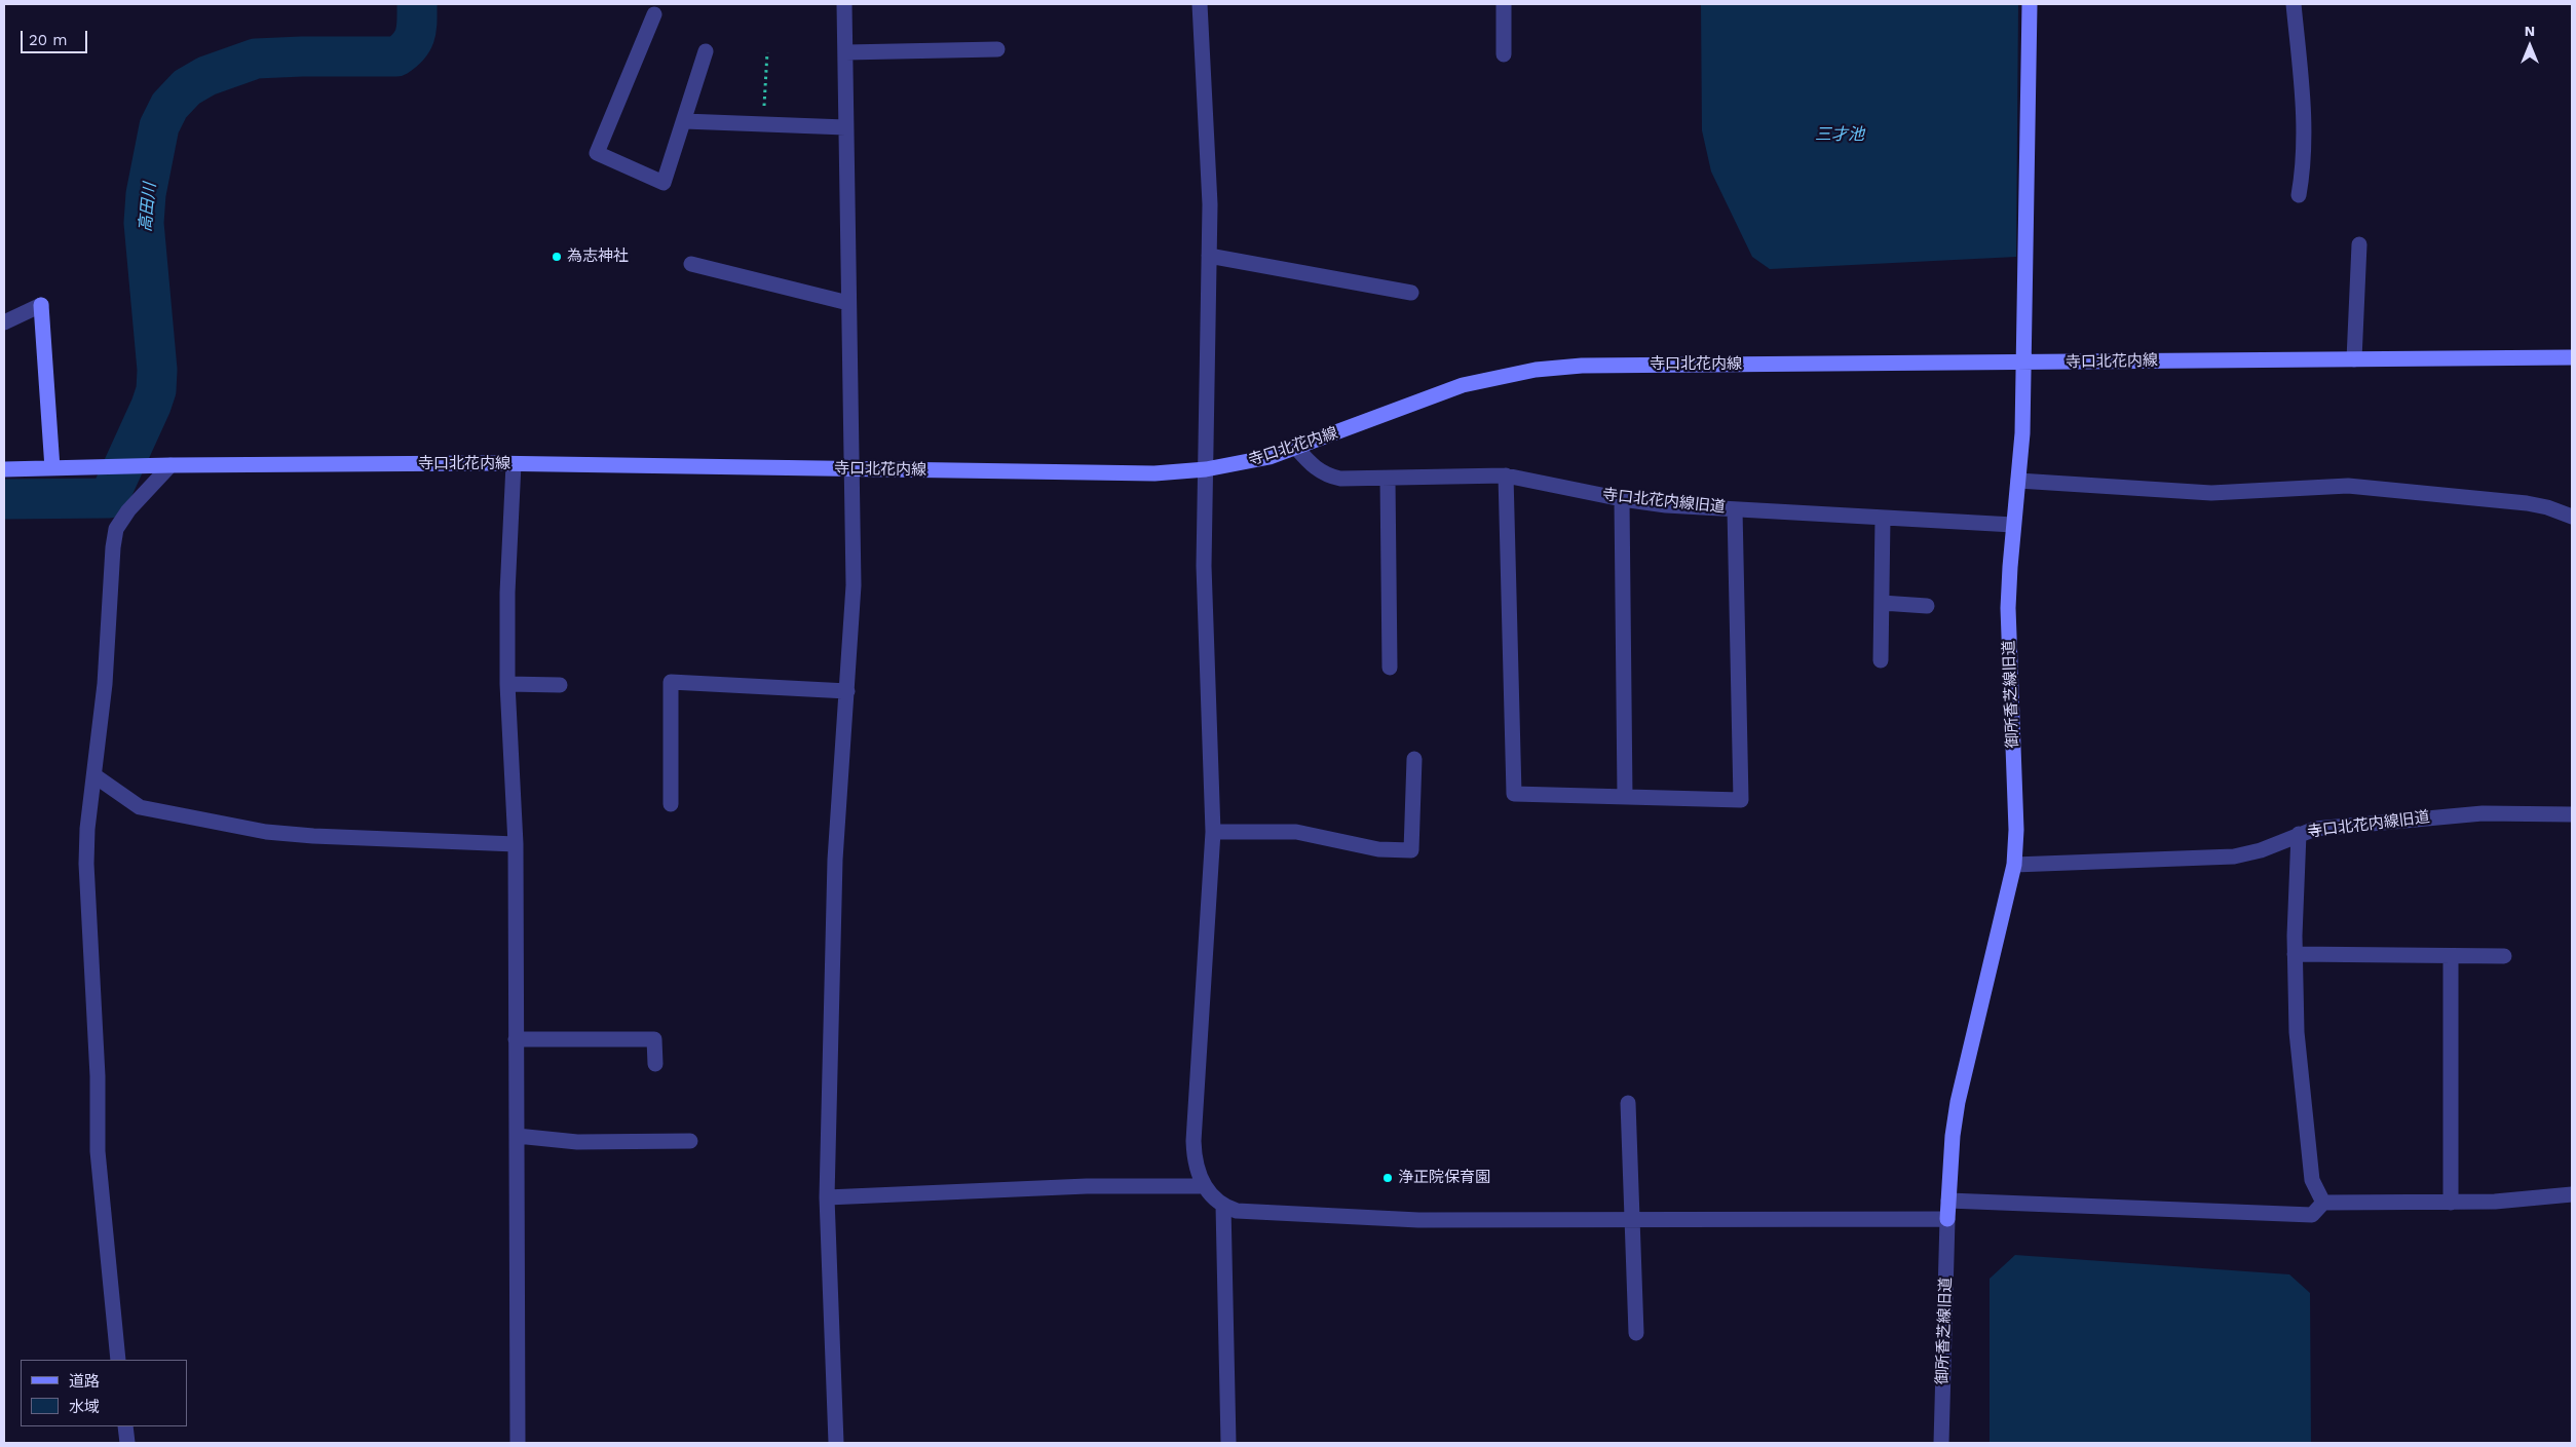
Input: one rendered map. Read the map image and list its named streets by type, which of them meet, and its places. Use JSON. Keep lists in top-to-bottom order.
{
  "streets": {
    "main road": ["寺口北花内線", "御所香芝線旧道"],
    "street": ["寺口北花内線旧道"]
  },
  "crossings": [
    ["寺口北花内線", "寺口北花内線旧道"],
    ["寺口北花内線", "御所香芝線旧道"],
    ["寺口北花内線旧道", "御所香芝線旧道"]
  ],
  "water": ["三才池", "高田川"],
  "places": ["為志神社", "浄正院保育園"],
  "legend": ["道路", "水域"],
  "scale_bar": "20 m",
  "north": "top"
}
